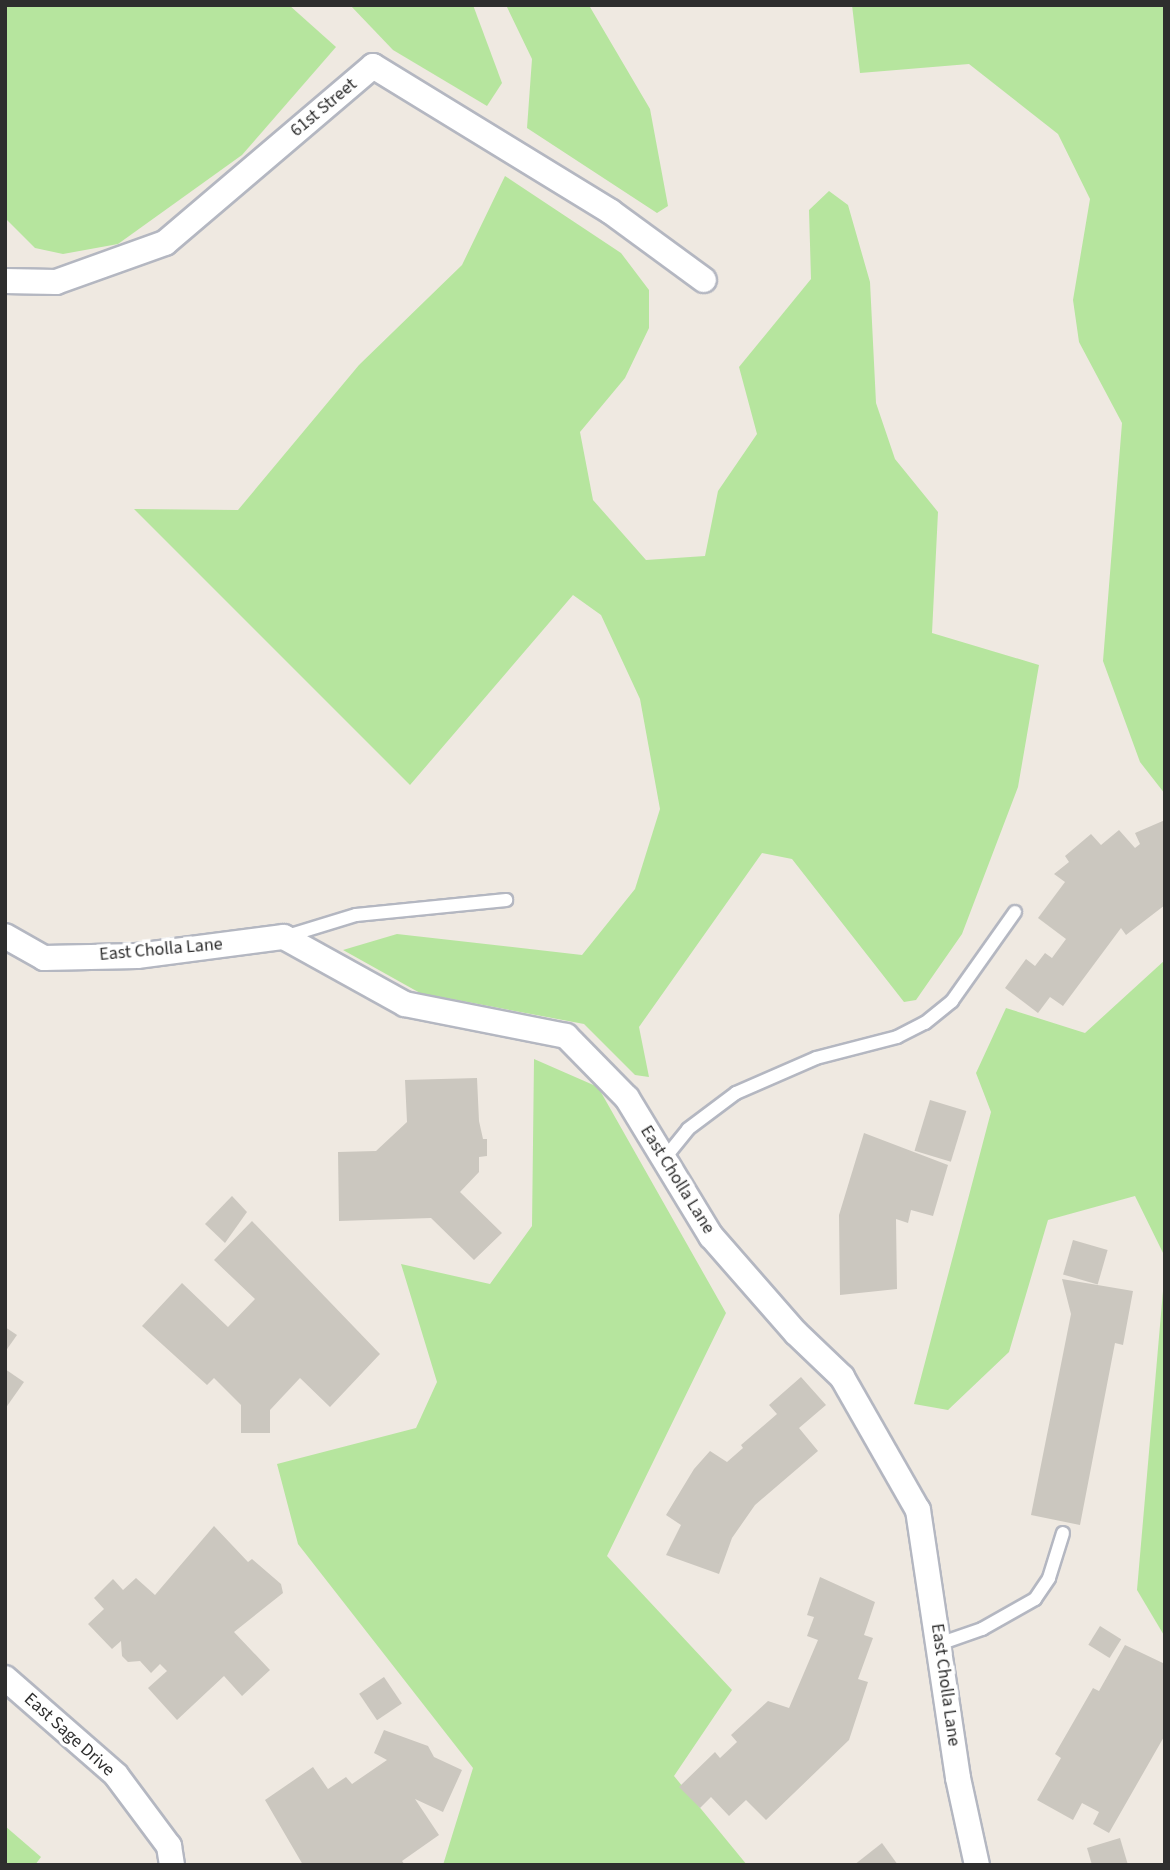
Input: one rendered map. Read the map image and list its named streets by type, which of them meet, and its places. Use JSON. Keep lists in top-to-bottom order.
{
  "streets": {
    "street": ["61st Street", "East Cholla Lane", "East Sage Drive"]
  }
}
